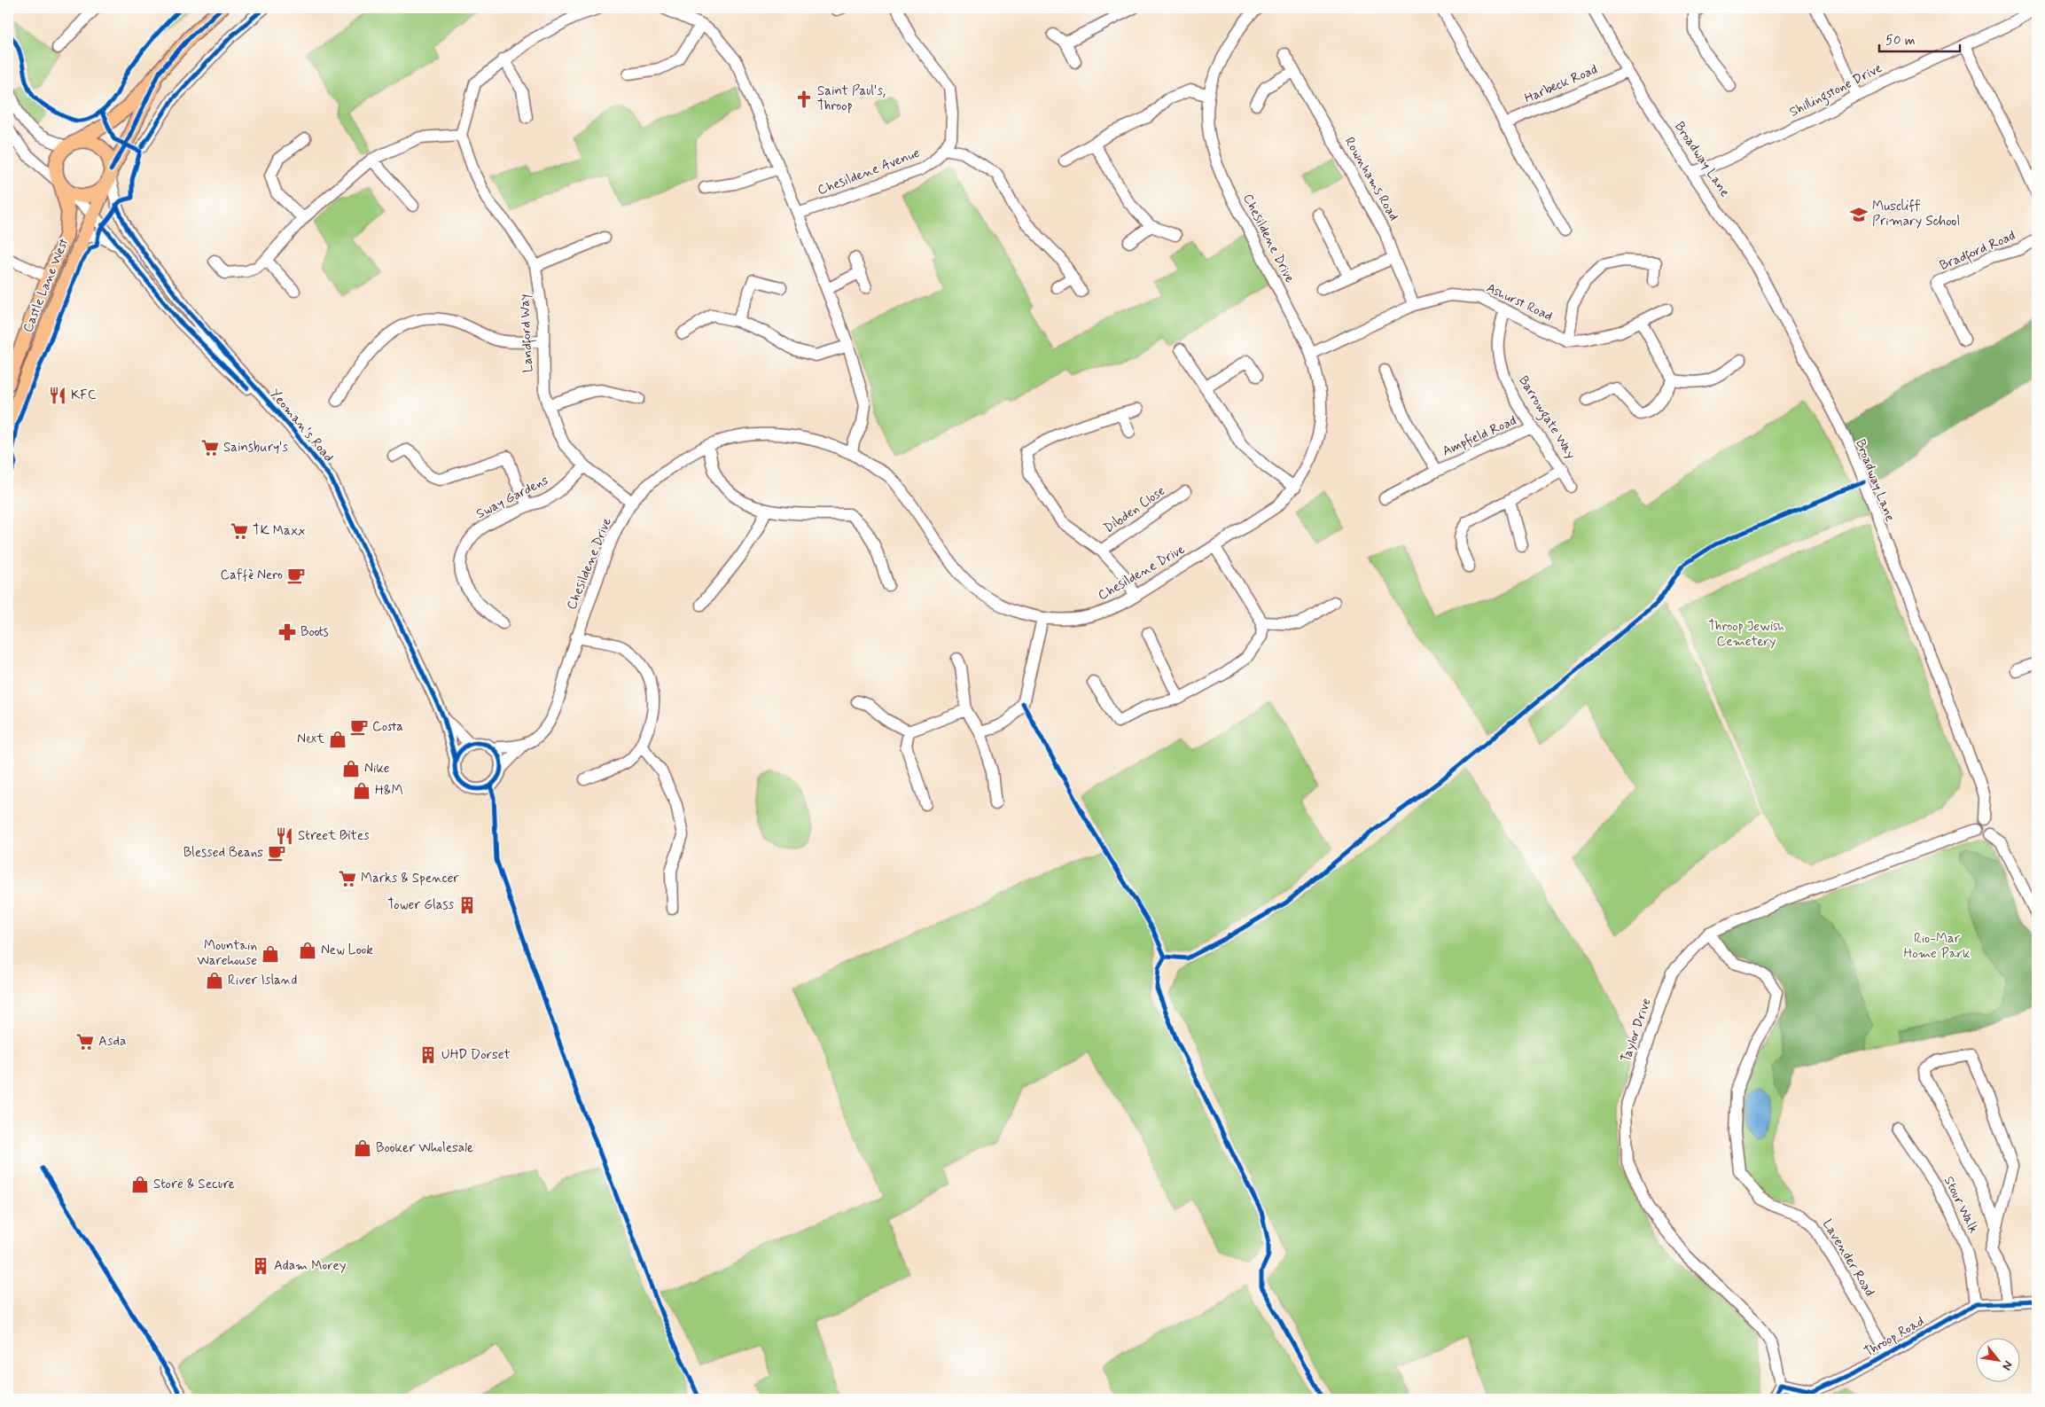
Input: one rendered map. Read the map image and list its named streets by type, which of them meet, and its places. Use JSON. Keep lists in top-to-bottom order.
{
  "streets": {
    "main road": ["Castle Lane West"],
    "street": [
      "Harbeck Road",
      "Shillingstone Drive",
      "Broadway Lane",
      "Chesildene Avenue",
      "Rownhams Road",
      "Chesildene Drive",
      "Bradford Road",
      "Ashurst Road",
      "Landford Way",
      "Barrowgate Way",
      "Yeoman's Road",
      "Ampfield Road",
      "Sway Gardens",
      "Dibden Close",
      "Taylor Drive",
      "Stour Walk",
      "Lavender Road",
      "Throop Road"
    ]
  },
  "crossings": [
    ["Harbeck Road", "Broadway Lane"],
    ["Shillingstone Drive", "Broadway Lane"],
    ["Broadway Lane", "Taylor Drive"],
    ["Rownhams Road", "Ashurst Road"],
    ["Chesildene Drive", "Ashurst Road"],
    ["Chesildene Drive", "Landford Way"],
    ["Chesildene Drive", "Yeoman's Road"],
    ["Castle Lane West", "Yeoman's Road"],
    ["Ashurst Road", "Barrowgate Way"],
    ["Landford Way", "Sway Gardens"],
    ["Barrowgate Way", "Ampfield Road"],
    ["Taylor Drive", "Lavender Road"],
    ["Taylor Drive", "Throop Road"],
    ["Stour Walk", "Throop Road"],
    ["Lavender Road", "Throop Road"]
  ],
  "parks": ["Throop Jewish Cemetery", "Rio-Mar Home Park"],
  "places": {
    "church": ["Saint Paul's, Throop"],
    "school or university": ["Muscliff Primary School"],
    "restaurant": ["KFC", "Street Bites"],
    "supermarket": [
      "Sainsbury's",
      "TK Maxx",
      "Marks & Spencer",
      "Asda"
    ],
    "cafe": ["Caffè Nero", "Costa", "Blessed Beans"],
    "pharmacy": ["Boots"],
    "shop": [
      "Next",
      "Nike",
      "H&M",
      "New Look",
      "Mountain Warehouse",
      "River Island",
      "Booker Wholesale",
      "Store & Secure"
    ],
    "building": ["Tower Glass", "UHD Dorset", "Adam Morey"]
  },
  "scale_bar": "50 m",
  "north": "bottom right"
}
